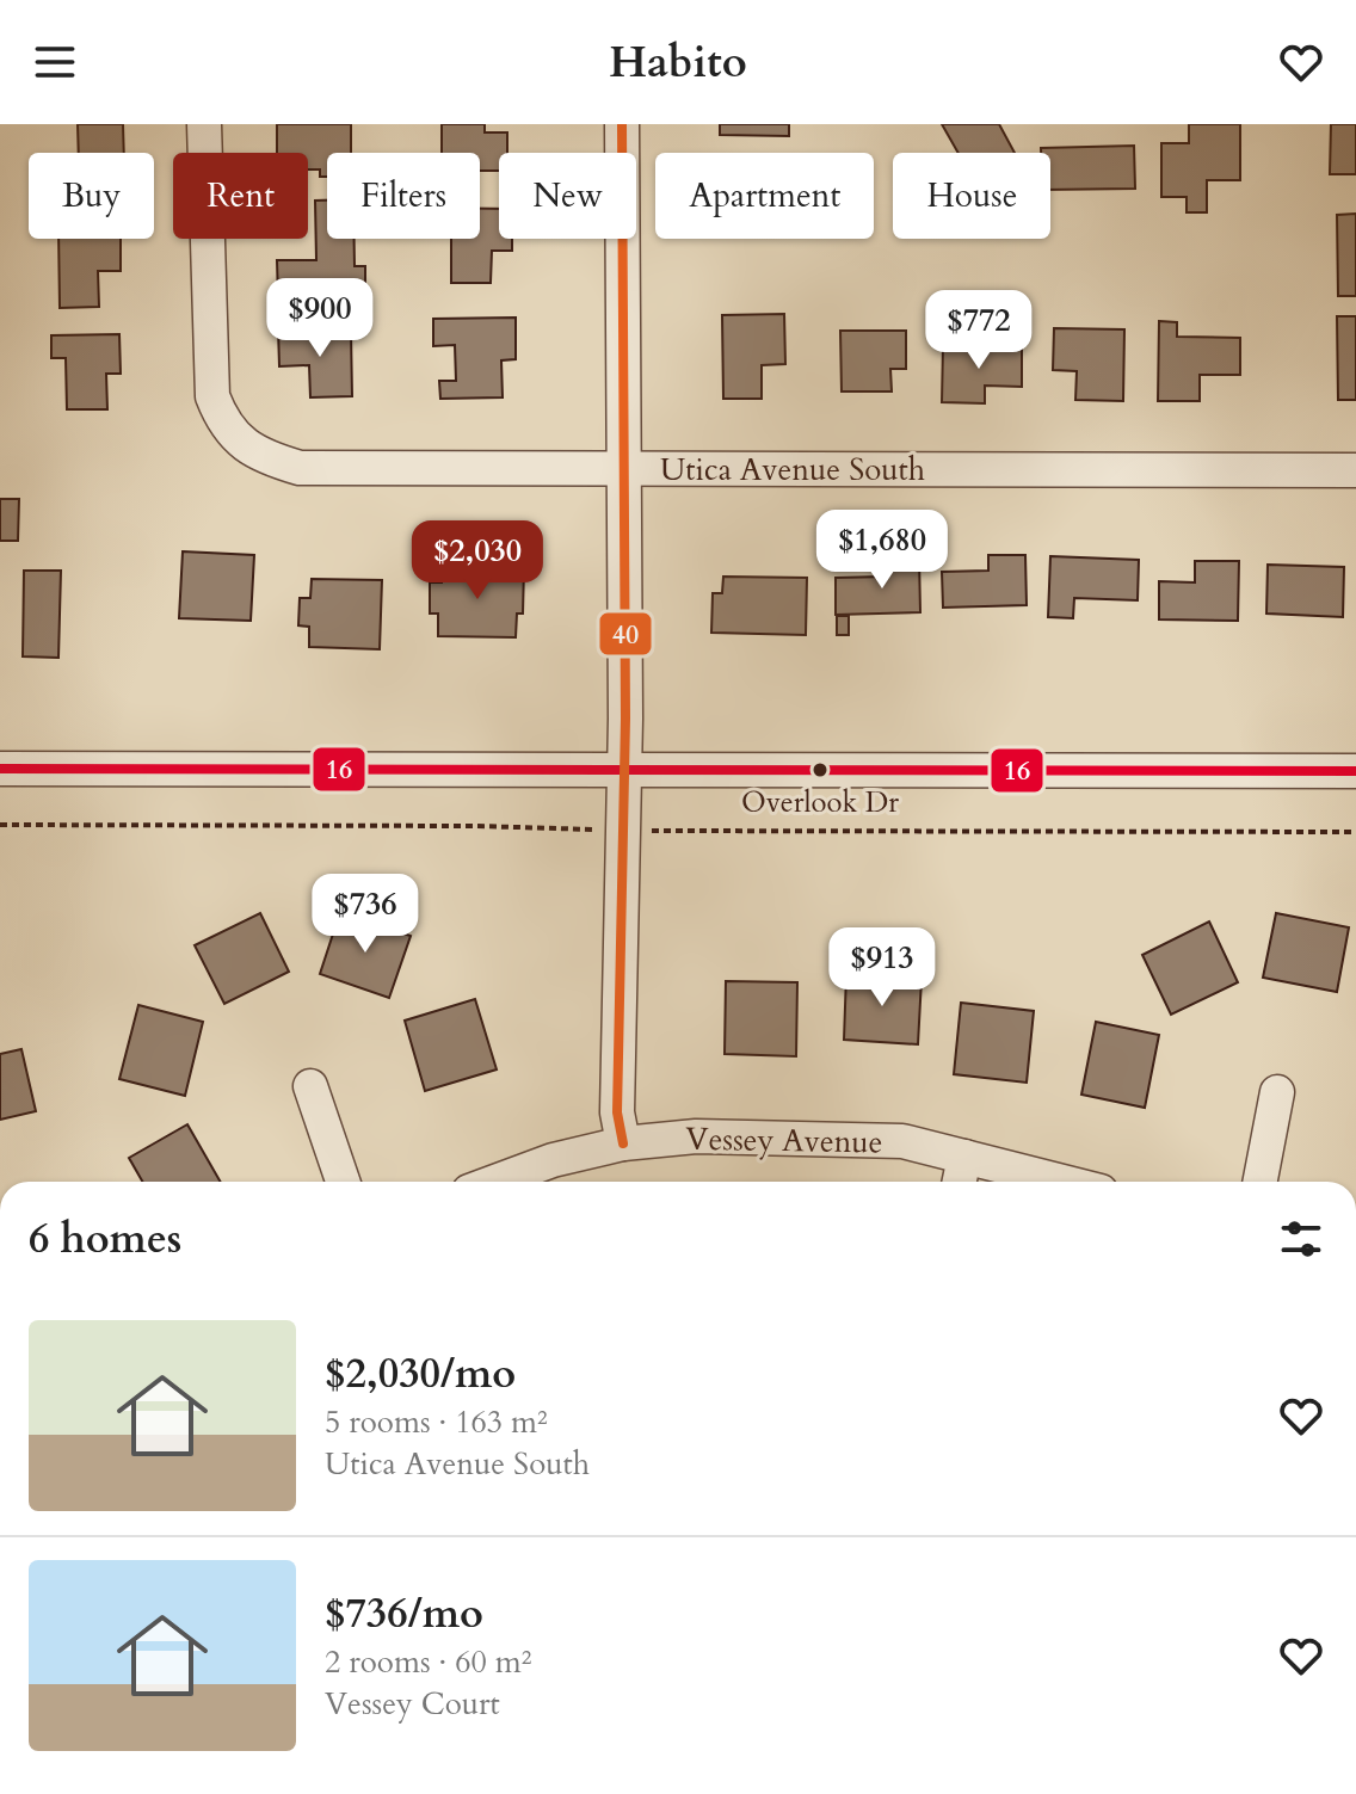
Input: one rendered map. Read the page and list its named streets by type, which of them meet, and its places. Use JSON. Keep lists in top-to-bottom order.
{
  "streets": {
    "street": ["Utica Avenue South", "Vessey Avenue"]
  },
  "places": ["Overlook Dr"],
  "lines": ["transit line 40", "transit line 16"],
  "page": {
    "header": "Habito",
    "chip": [
      "Buy",
      "Rent",
      "Filters",
      "New",
      "Apartment",
      "House"
    ],
    "price": [
      "$900",
      "$772",
      "$1,680",
      "$2,030",
      "$736",
      "$913"
    ],
    "heading": "6 homes",
    "list": [
      {
        "name": "$2,030/mo",
        "note": "5 rooms · 163 m² · Utica Avenue South"
      },
      {
        "name": "$736/mo",
        "note": "2 rooms · 60 m² · Vessey Court"
      }
    ]
  }
}
